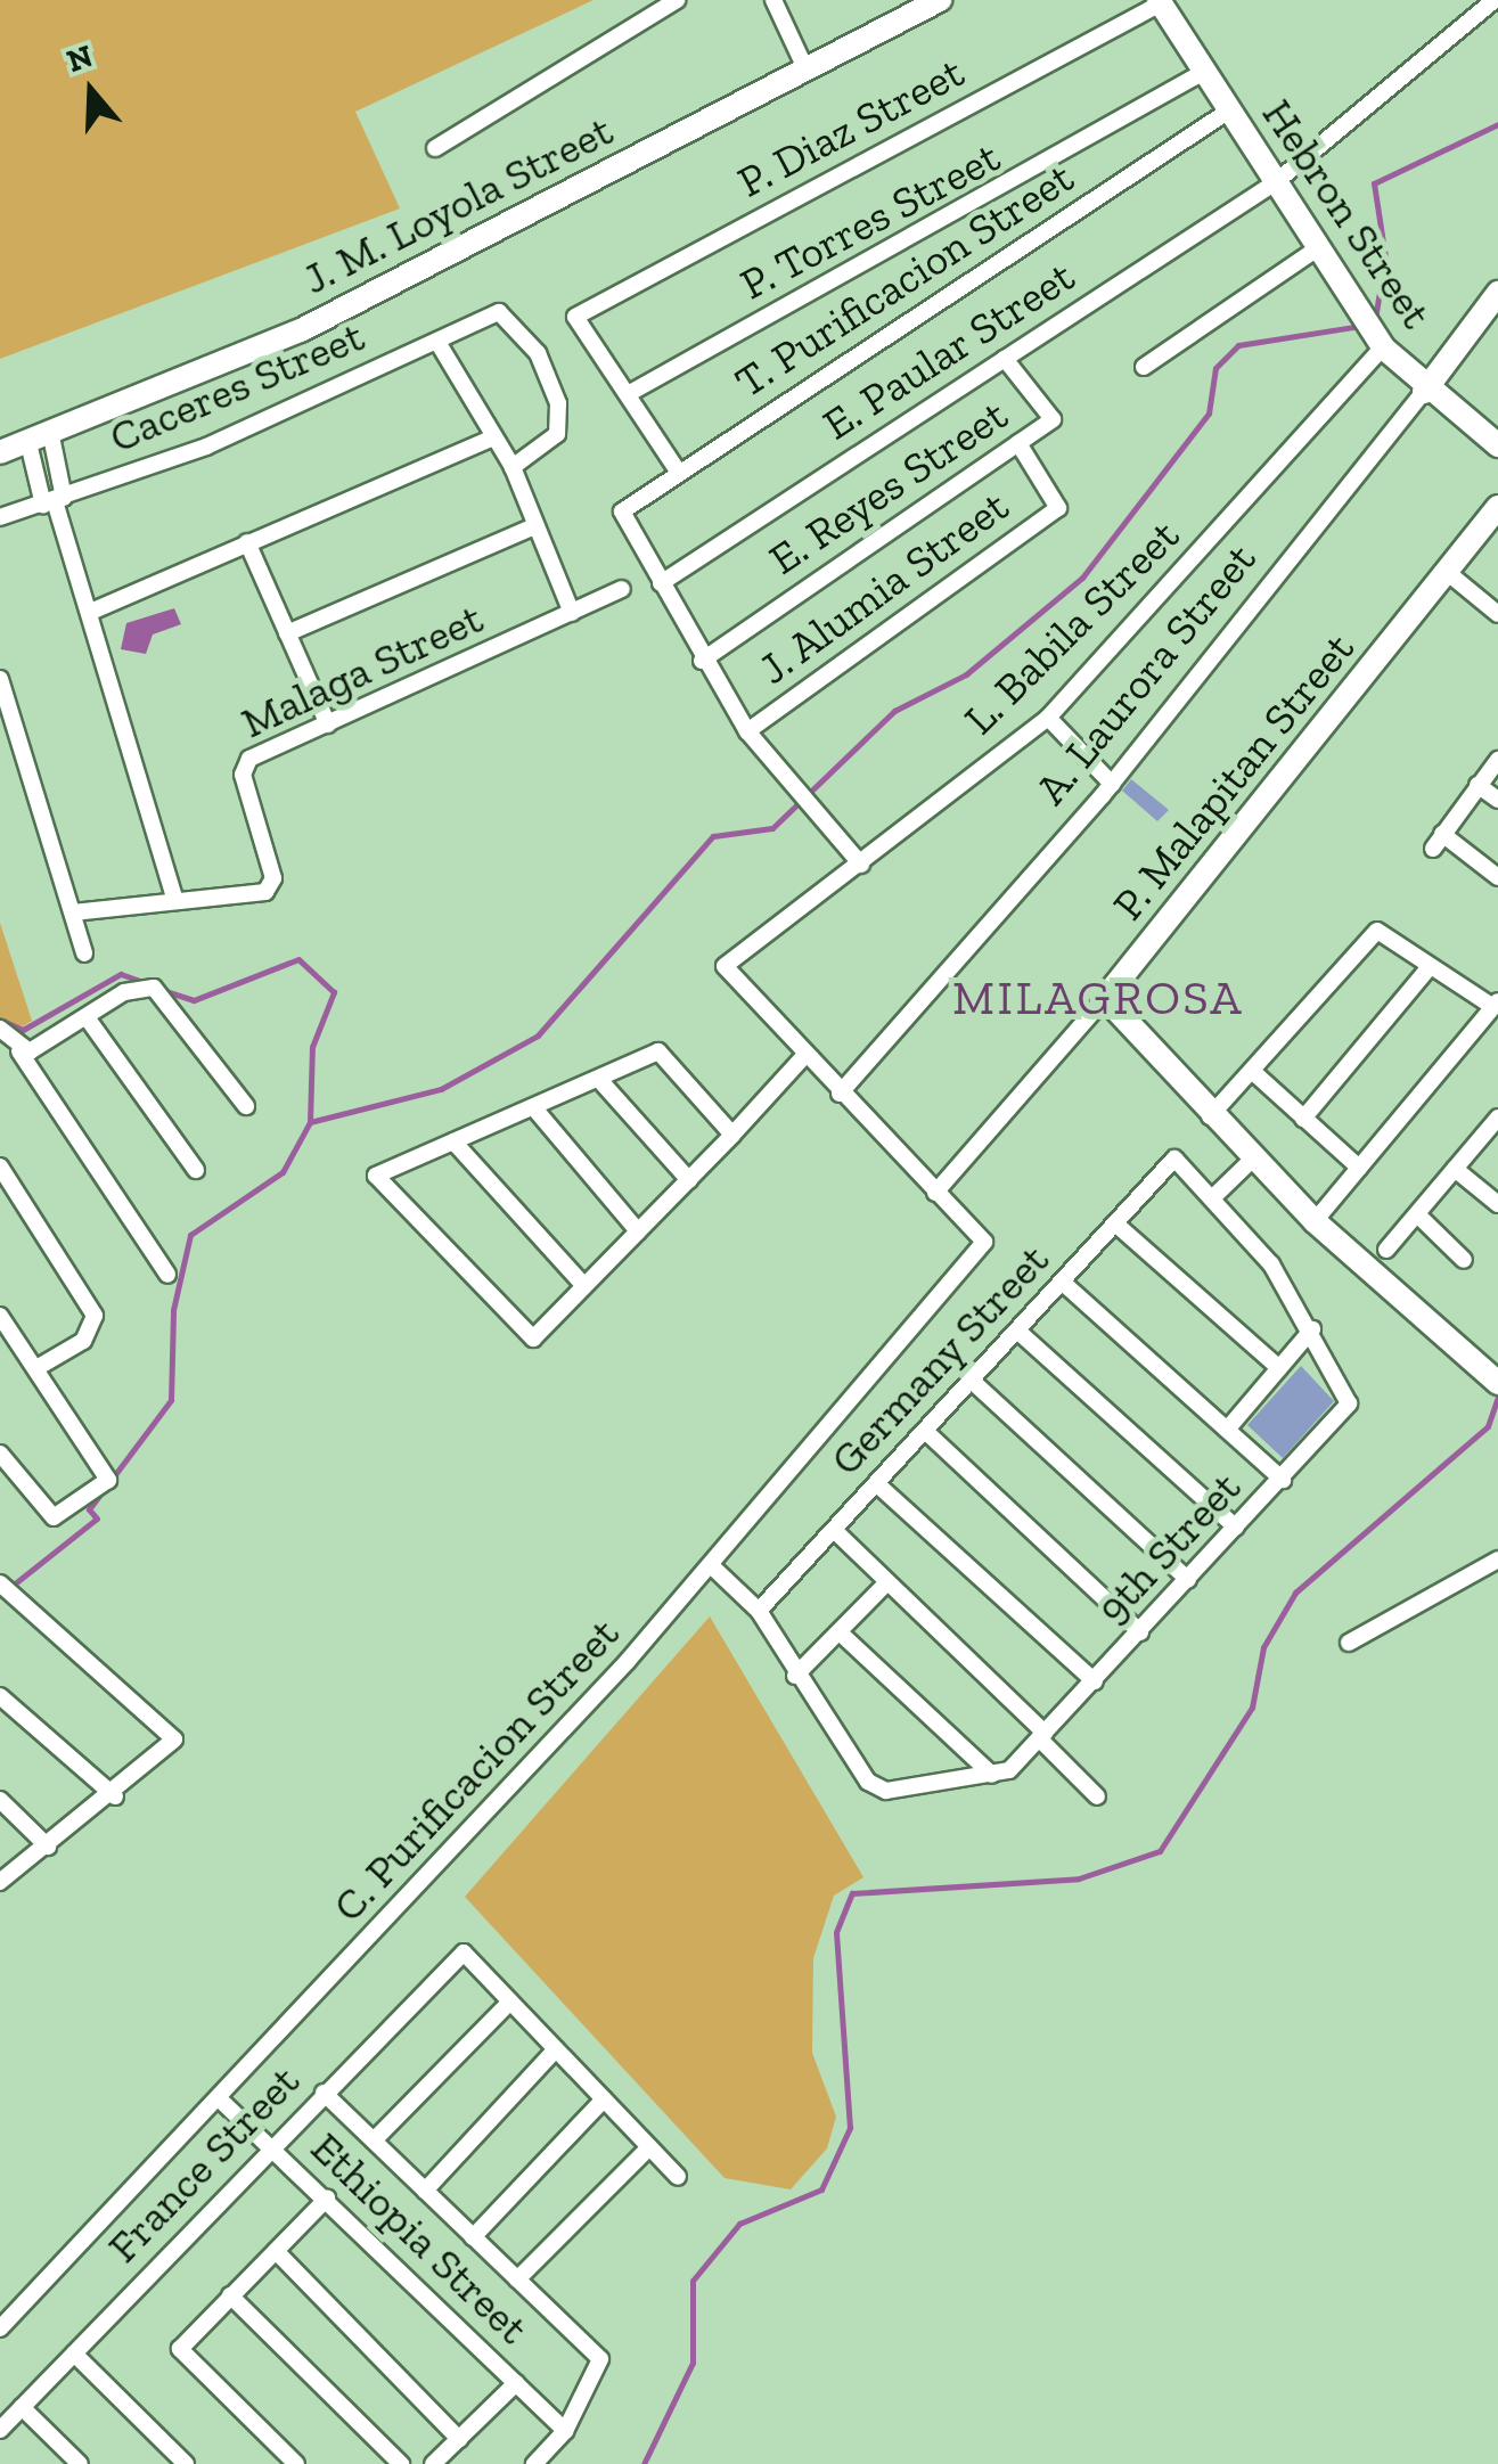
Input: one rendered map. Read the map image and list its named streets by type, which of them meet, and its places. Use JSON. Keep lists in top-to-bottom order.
{
  "streets": {
    "street": [
      "P. Diaz Street",
      "J. M. Loyola Street",
      "Hebron Street",
      "P. Torres Street",
      "T. Purificacion Street",
      "E. Paular Street",
      "Caceres Street",
      "E. Reyes Street",
      "J. Alumia Street",
      "L. Babila Street",
      "Malaga Street",
      "A. Laurora Street",
      "P. Malapitan Street",
      "Germany Street",
      "9th Street",
      "C. Purificacion Street",
      "France Street",
      "Ethiopia Street"
    ]
  },
  "crossings": [
    ["P. Diaz Street", "Hebron Street"],
    ["P. Diaz Street", "P. Torres Street"],
    ["Hebron Street", "P. Torres Street"],
    ["Hebron Street", "T. Purificacion Street"],
    ["Hebron Street", "E. Paular Street"],
    ["Hebron Street", "L. Babila Street"],
    ["Hebron Street", "A. Laurora Street"],
    ["T. Purificacion Street", "E. Paular Street"],
    ["E. Paular Street", "E. Reyes Street"],
    ["E. Reyes Street", "J. Alumia Street"],
    ["P. Malapitan Street", "C. Purificacion Street"],
    ["Germany Street", "9th Street"],
    ["9th Street", "C. Purificacion Street"],
    ["C. Purificacion Street", "Ethiopia Street"],
    ["France Street", "Ethiopia Street"]
  ],
  "districts": ["MILAGROSA"],
  "north": "top"
}
